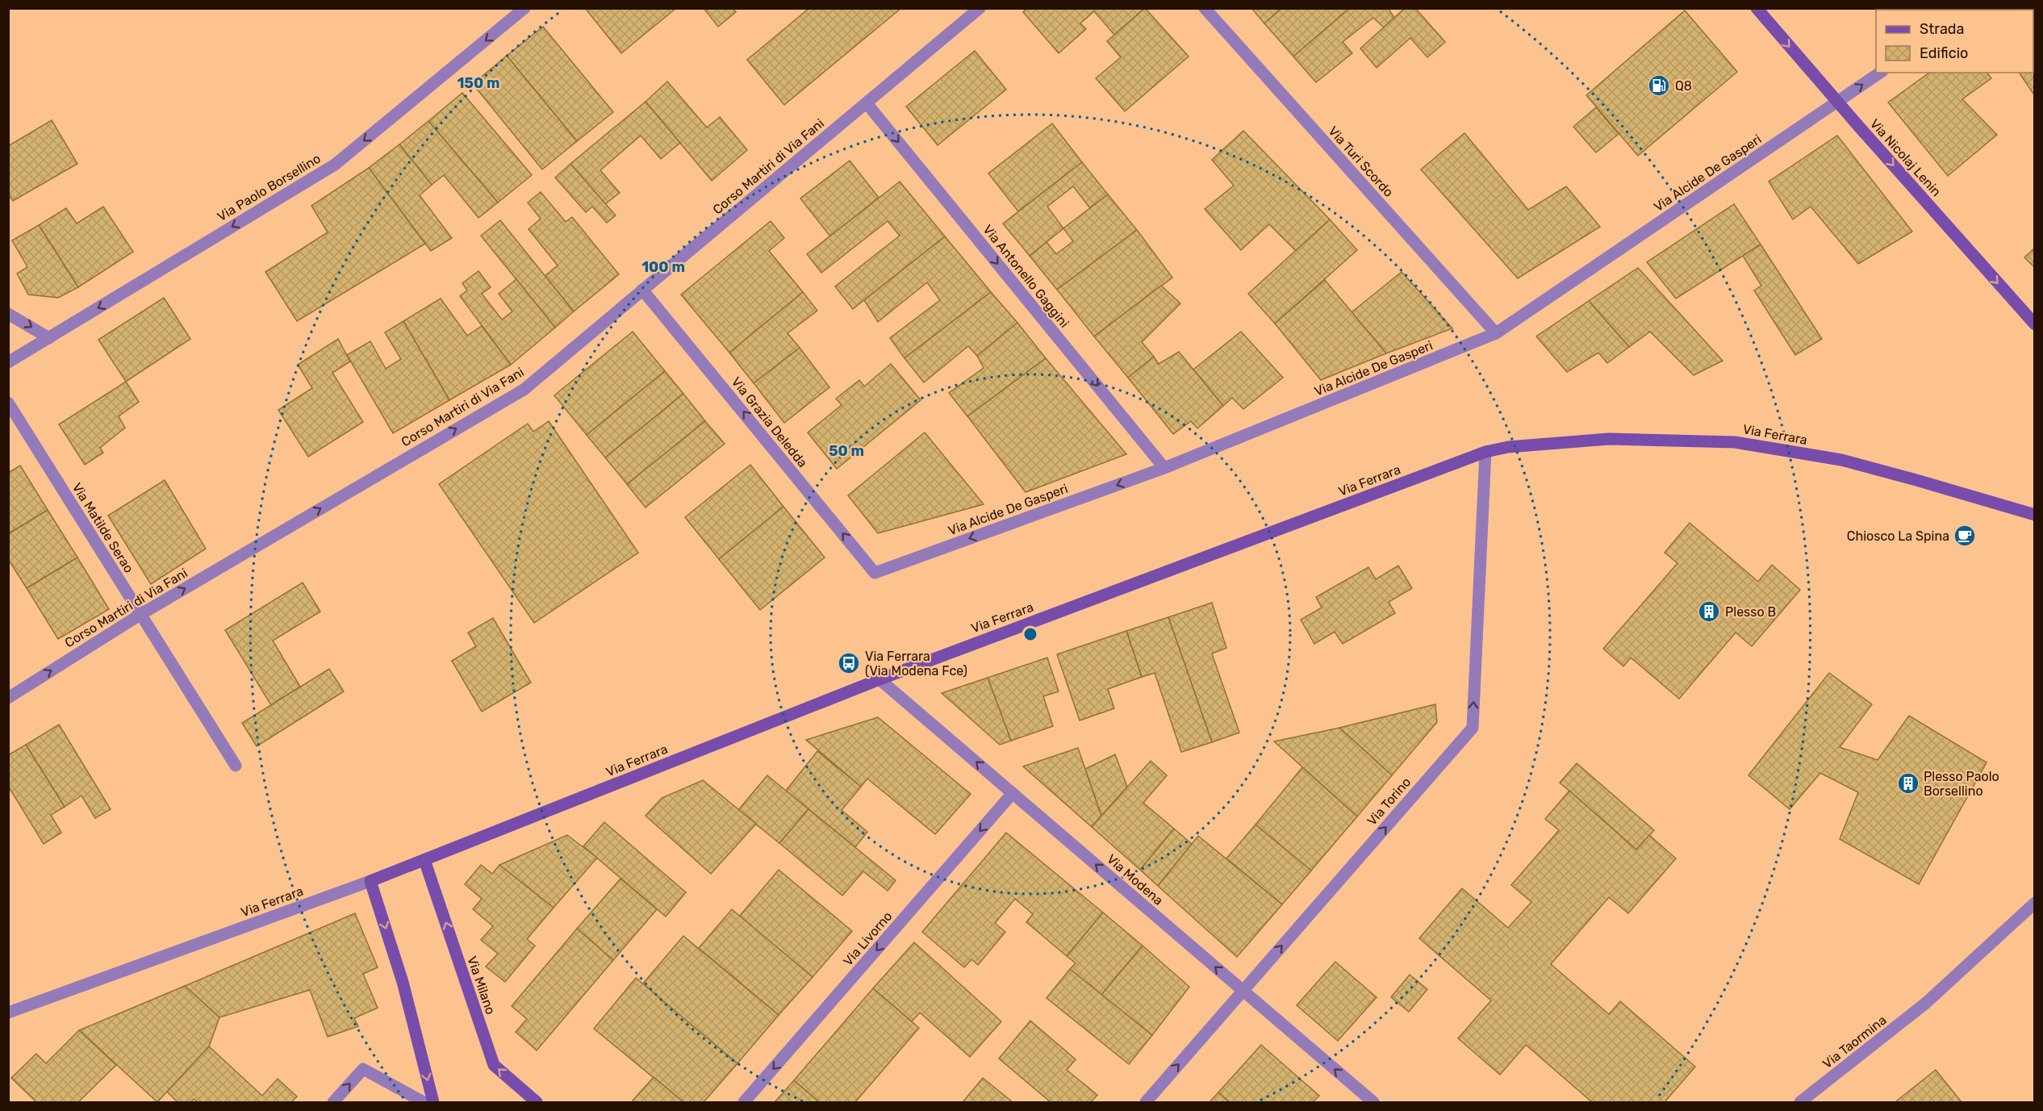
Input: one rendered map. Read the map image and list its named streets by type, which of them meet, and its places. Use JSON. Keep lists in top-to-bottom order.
{
  "streets": {
    "street": [
      "Via Nicolaj Lenin",
      "Via Turi Scordo",
      "Corso Martiri di Via Fani",
      "Via Alcide De Gasperi",
      "Via Paolo Borsellino",
      "Via Antonello Gaggini",
      "Via Grazia Deledda",
      "Via Ferrara",
      "Via Matilde Serao",
      "Via Torino",
      "Via Modena",
      "Via Livorno",
      "Via Milano",
      "Via Taormina"
    ]
  },
  "crossings": [
    ["Via Nicolaj Lenin", "Via Alcide De Gasperi"],
    ["Via Turi Scordo", "Via Alcide De Gasperi"],
    ["Corso Martiri di Via Fani", "Via Antonello Gaggini"],
    ["Corso Martiri di Via Fani", "Via Grazia Deledda"],
    ["Corso Martiri di Via Fani", "Via Matilde Serao"],
    ["Via Alcide De Gasperi", "Via Antonello Gaggini"],
    ["Via Alcide De Gasperi", "Via Grazia Deledda"],
    ["Via Ferrara", "Via Torino"],
    ["Via Ferrara", "Via Modena"],
    ["Via Ferrara", "Via Milano"],
    ["Via Torino", "Via Modena"],
    ["Via Modena", "Via Livorno"]
  ],
  "one_way": [
    "Via Nicolaj Lenin",
    "Corso Martiri di Via Fani",
    "Via Paolo Borsellino",
    "Via Antonello Gaggini",
    "Via Grazia Deledda",
    "Via Torino",
    "Via Modena",
    "Via Livorno"
  ],
  "places": {
    "fuel station": ["Q8"],
    "cafe": ["Chiosco La Spina"],
    "building": ["Plesso B", "Plesso Paolo Borsellino"],
    "bus stop": ["Via Ferrara (Via Modena Fce)"]
  },
  "legend": ["Strada", "Edificio"],
  "rings": ["150 m", "100 m", "50 m"]
}
